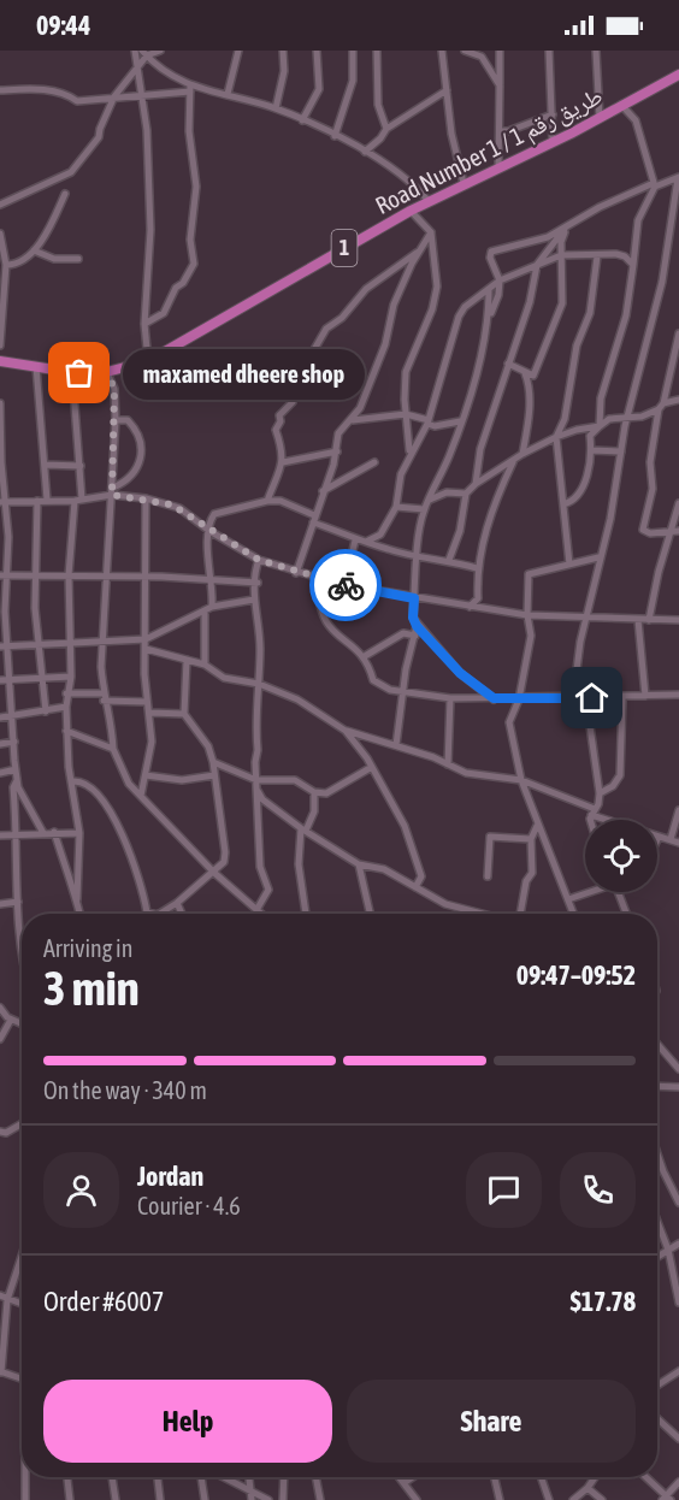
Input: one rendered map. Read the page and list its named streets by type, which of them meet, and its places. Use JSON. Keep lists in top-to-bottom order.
{
  "streets": {
    "highway": ["Road Number 1 / طريق رقم 1", "1"]
  },
  "places": ["maxamed dheere shop"],
  "page": {
    "status": "09:44",
    "bubble": "maxamed dheere shop",
    "heading": ["3 min", "Arriving in", "09:47–09:52"],
    "panel": [
      "Jordan",
      "Courier · 4.6",
      "Order #6007",
      "$17.78"
    ],
    "bar": "On the way · 340 m",
    "buttons": ["Help", "Share"]
  }
}
